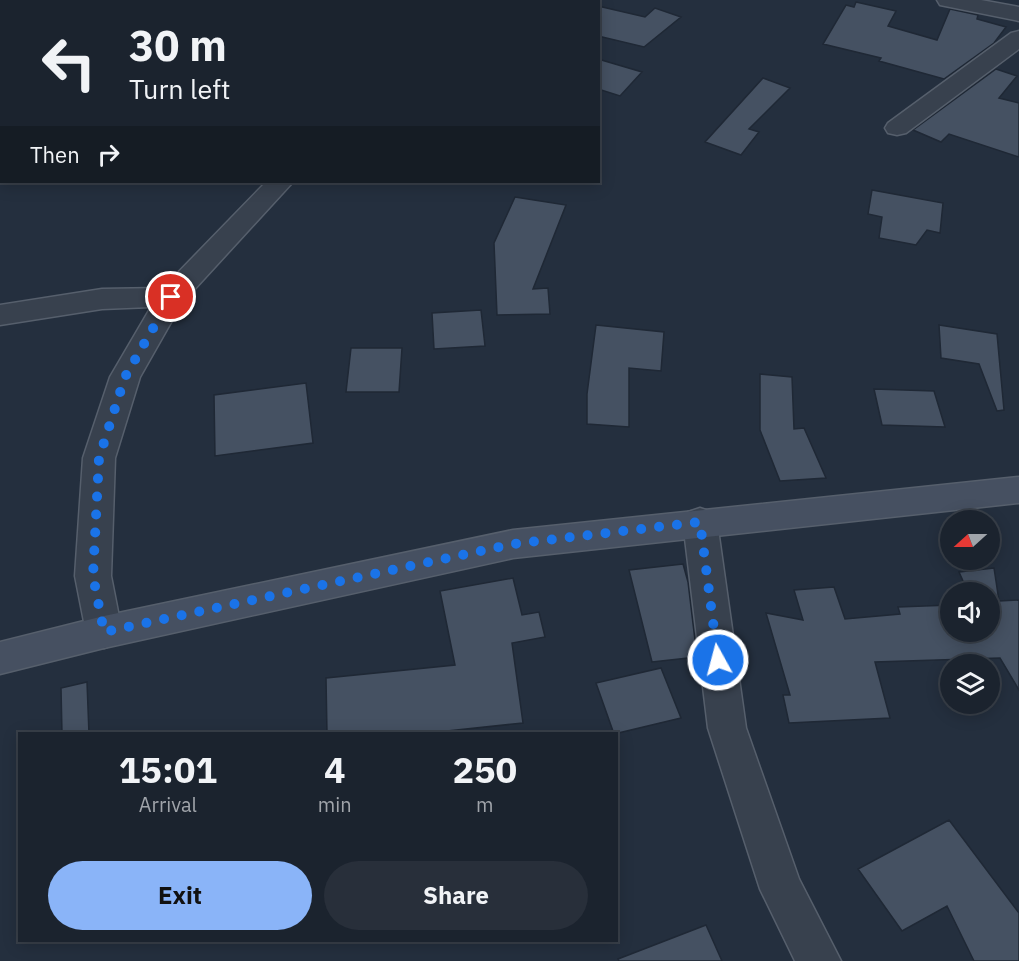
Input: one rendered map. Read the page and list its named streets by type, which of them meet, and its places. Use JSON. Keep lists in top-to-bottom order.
{
  "north": "left",
  "page": {
    "turn": ["30 m", "Turn left"],
    "then": "Then",
    "eta": [
      "15:01",
      "Arrival",
      "4",
      "min",
      "250",
      "m"
    ],
    "buttons": ["Exit", "Share"]
  }
}
